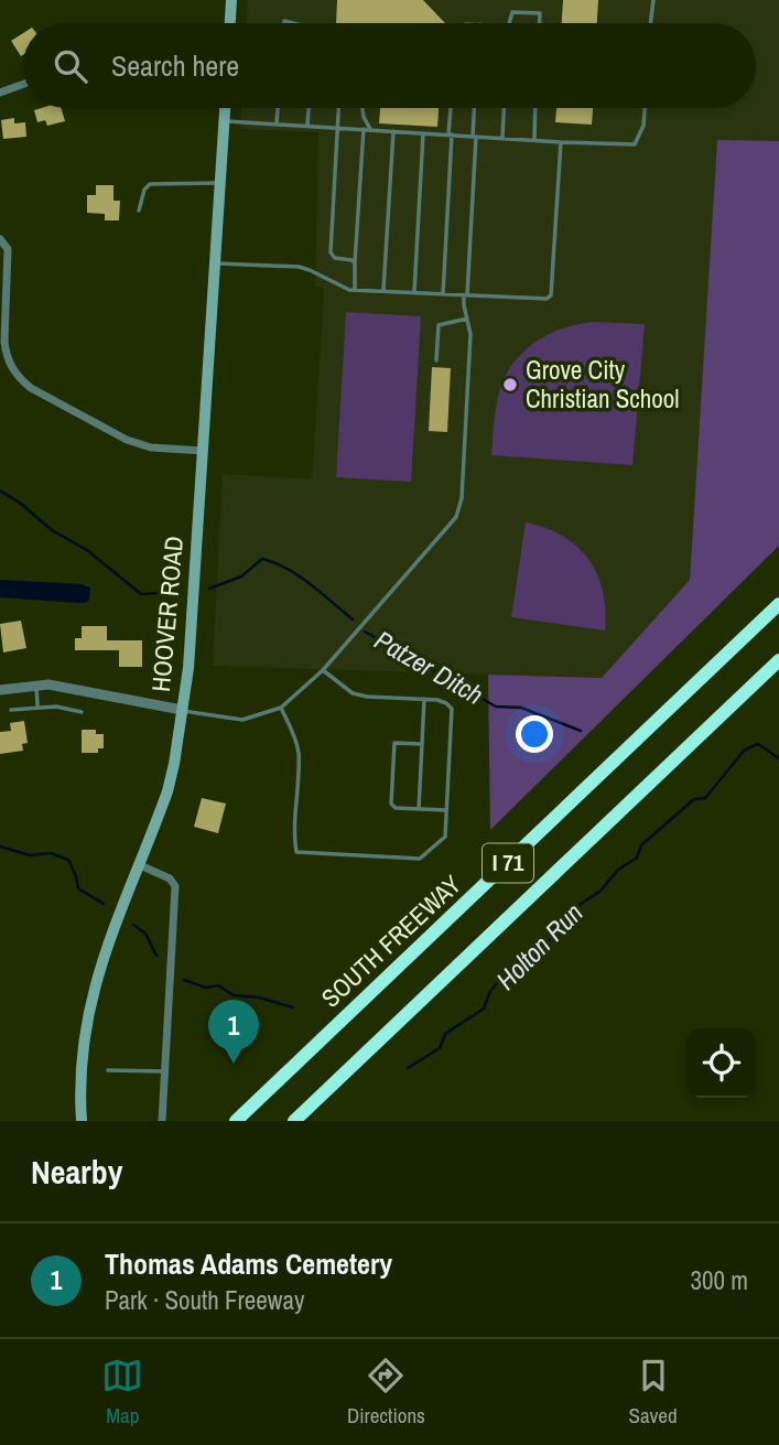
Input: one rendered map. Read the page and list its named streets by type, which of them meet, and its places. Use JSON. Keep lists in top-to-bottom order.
{
  "streets": {
    "highway": ["I 71", "SOUTH FREEWAY"],
    "main road": ["HOOVER ROAD"]
  },
  "water": ["Patzer Ditch", "Holton Run"],
  "places": ["Grove City Christian School"],
  "page": {
    "search": "Search here",
    "pins": "1",
    "heading": "Nearby",
    "list": [
      {
        "mark": "1",
        "name": "Thomas Adams Cemetery",
        "note": "Park · South Freeway",
        "value": "300 m"
      }
    ],
    "nav": ["Map", "Directions", "Saved"]
  }
}
